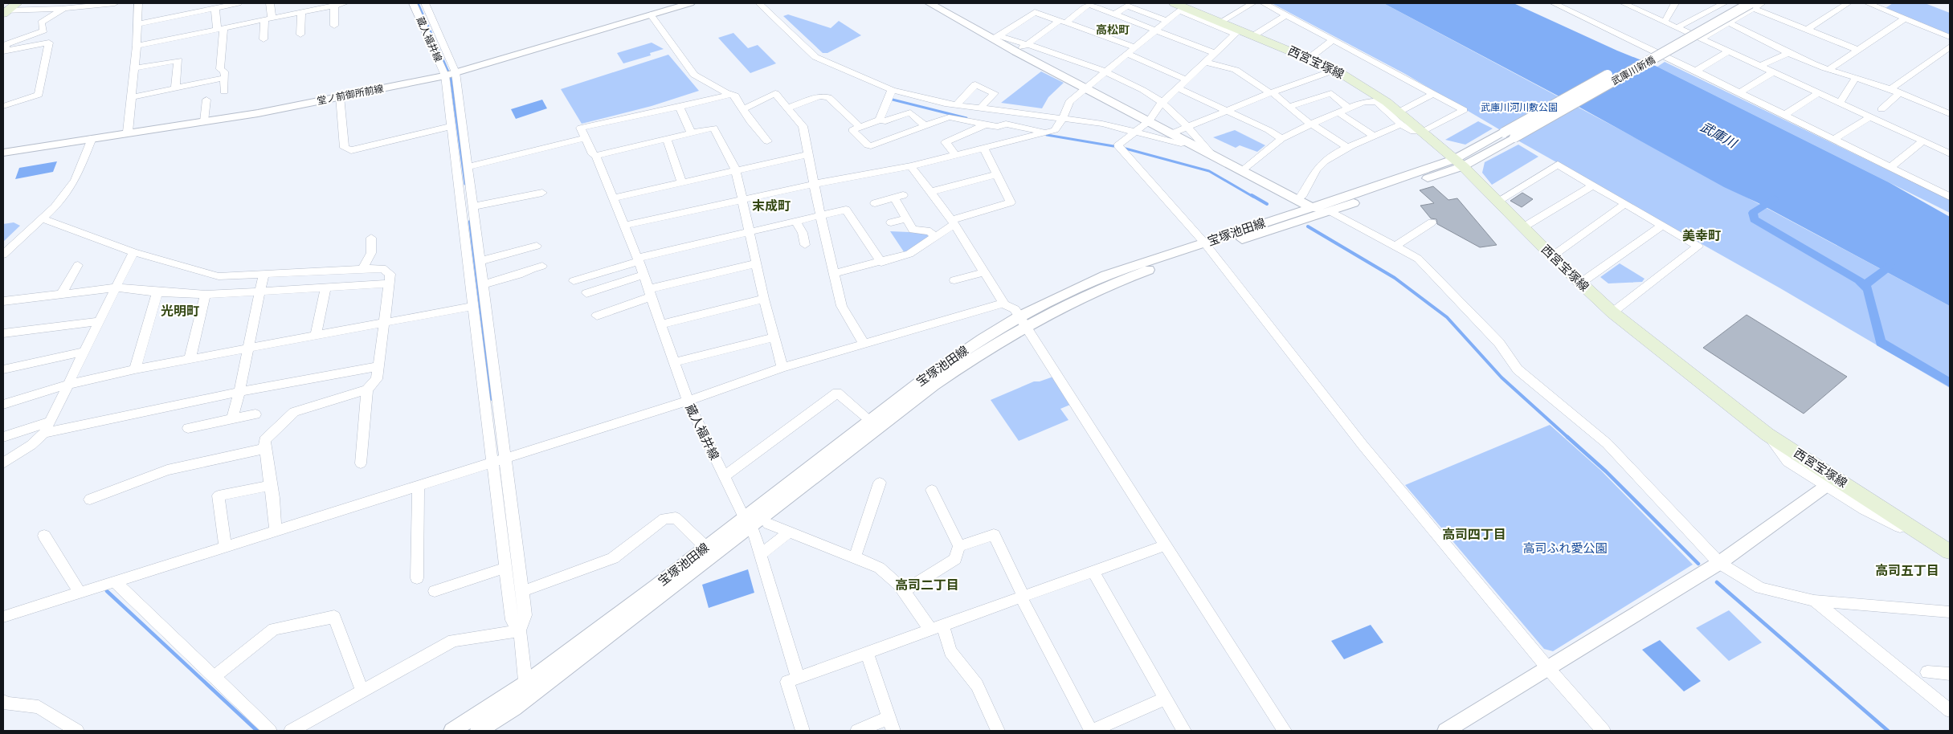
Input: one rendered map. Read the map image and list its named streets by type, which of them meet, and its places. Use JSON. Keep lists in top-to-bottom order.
{
  "streets": {
    "main road": ["西宮宝塚線"],
    "street": [
      "蔵人福井線",
      "武庫川新橋",
      "堂ノ前御所前線",
      "宝塚池田線"
    ]
  },
  "crossings": [
    ["蔵人福井線", "堂ノ前御所前線"],
    ["蔵人福井線", "宝塚池田線"],
    ["西宮宝塚線", "宝塚池田線"]
  ],
  "districts": [
    "高松町",
    "末成町",
    "美幸町",
    "光明町",
    "高司四丁目",
    "高司五丁目",
    "高司二丁目"
  ],
  "water": ["武庫川"],
  "parks": ["武庫川河川敷公園", "高司ふれ愛公園"]
}
